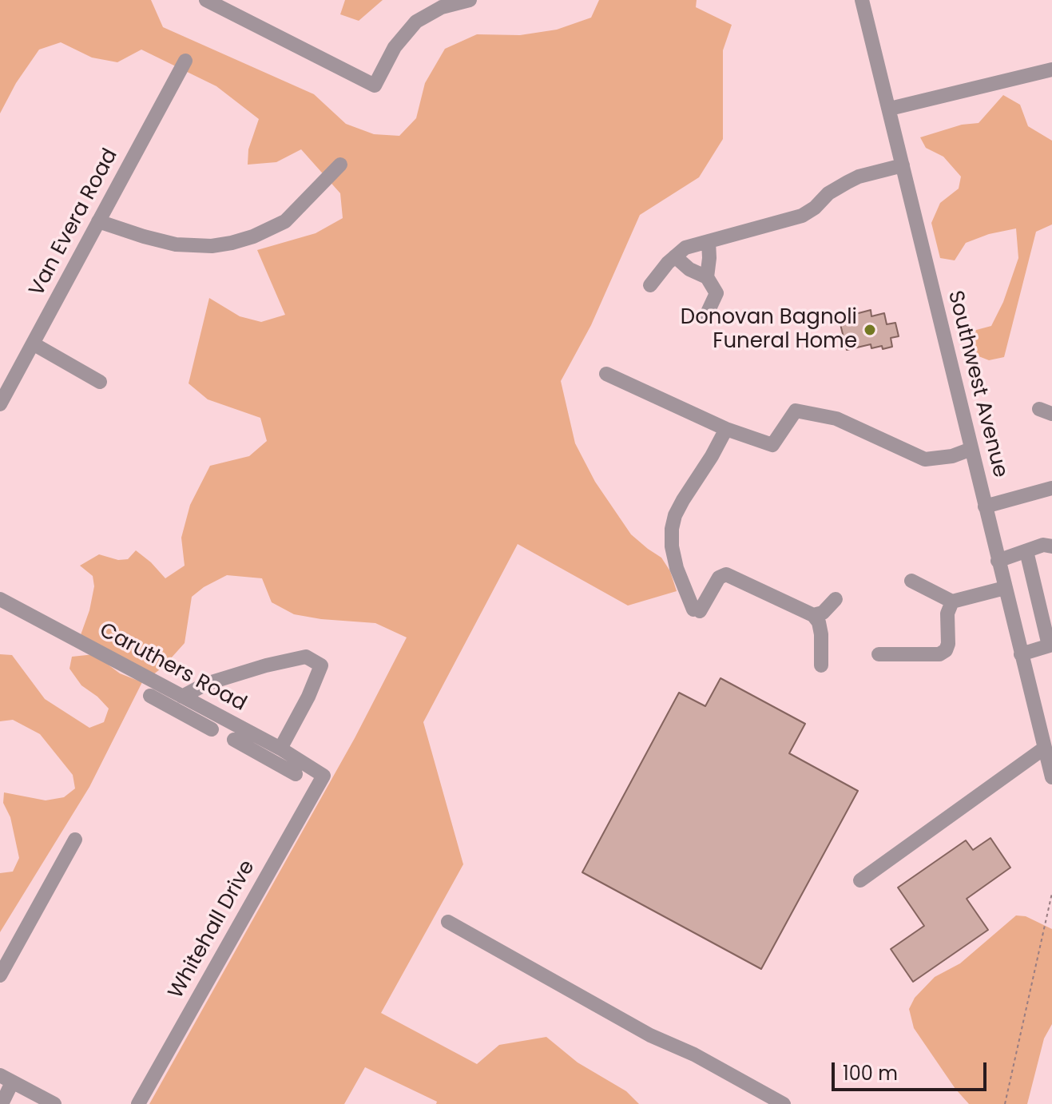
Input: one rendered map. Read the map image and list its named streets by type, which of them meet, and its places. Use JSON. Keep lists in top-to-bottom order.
{
  "streets": {
    "street": [
      "Van Evera Road",
      "Southwest Avenue",
      "Caruthers Road",
      "Whitehall Drive"
    ]
  },
  "crossings": [
    ["Caruthers Road", "Whitehall Drive"]
  ],
  "places": ["Donovan Bagnoli Funeral Home"],
  "scale_bar": "100 m"
}
